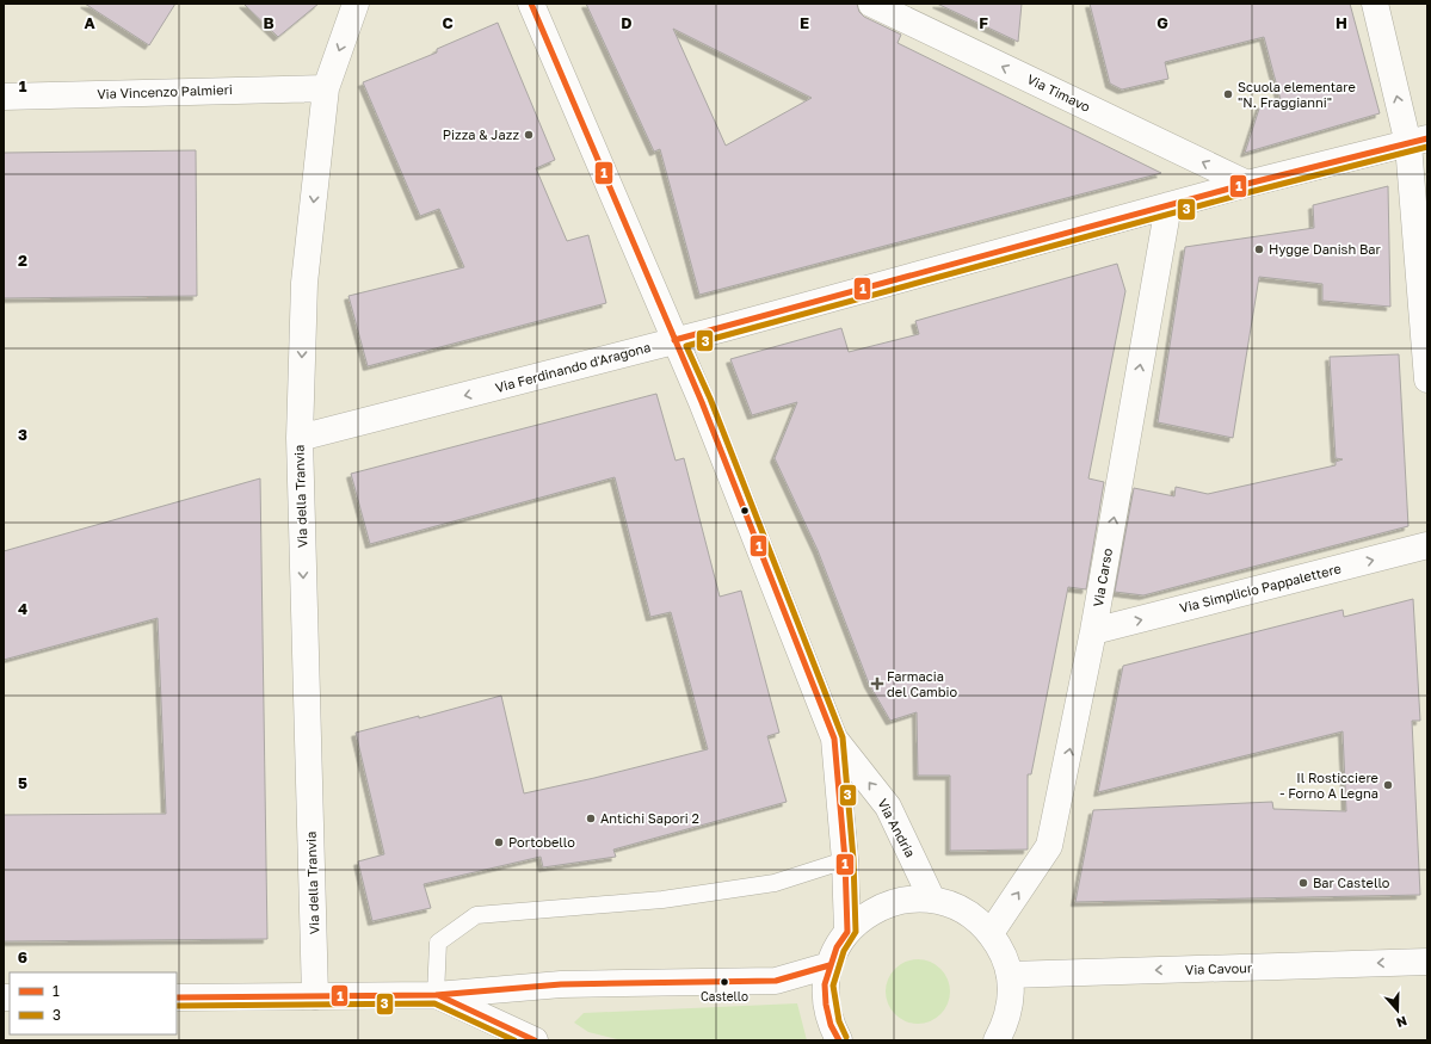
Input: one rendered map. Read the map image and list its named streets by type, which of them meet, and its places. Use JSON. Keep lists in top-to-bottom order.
{
  "streets": {
    "street": [
      "Via Vincenzo Palmieri",
      "Via Timavo",
      "Via Ferdinando d'Aragona",
      "Via della Tranvia",
      "Via Carso",
      "Via Simplicio Pappalettere",
      "Via Andria",
      "Via Cavour"
    ]
  },
  "crossings": [
    ["Via Vincenzo Palmieri", "Via della Tranvia"],
    ["Via Timavo", "Via Ferdinando d'Aragona"],
    ["Via Ferdinando d'Aragona", "Via della Tranvia"],
    ["Via Ferdinando d'Aragona", "Via Carso"],
    ["Via Ferdinando d'Aragona", "Via Andria"],
    ["Via Carso", "Via Simplicio Pappalettere"]
  ],
  "one_way": [
    "Via Timavo",
    "Via della Tranvia",
    "Via Carso",
    "Via Simplicio Pappalettere",
    "Via Cavour"
  ],
  "places": {
    "other": [
      "Scuola elementare \"N. Fraggianni\"",
      "Pizza & Jazz",
      "Hygge Danish Bar",
      "Il Rosticciere - Forno A Legna",
      "Antichi Sapori 2",
      "Portobello",
      "Bar Castello",
      "Castello"
    ],
    "health": ["Farmacia del Cambio"]
  },
  "lines": ["transit line 1", "transit line 3"],
  "legend": ["1", "3"],
  "north": "bottom",
  "grid": {
    "columns": [
      "A",
      "B",
      "C",
      "D",
      "E",
      "F",
      "G",
      "H"
    ],
    "rows": [
      "1",
      "2",
      "3",
      "4",
      "5",
      "6"
    ]
  }
}
